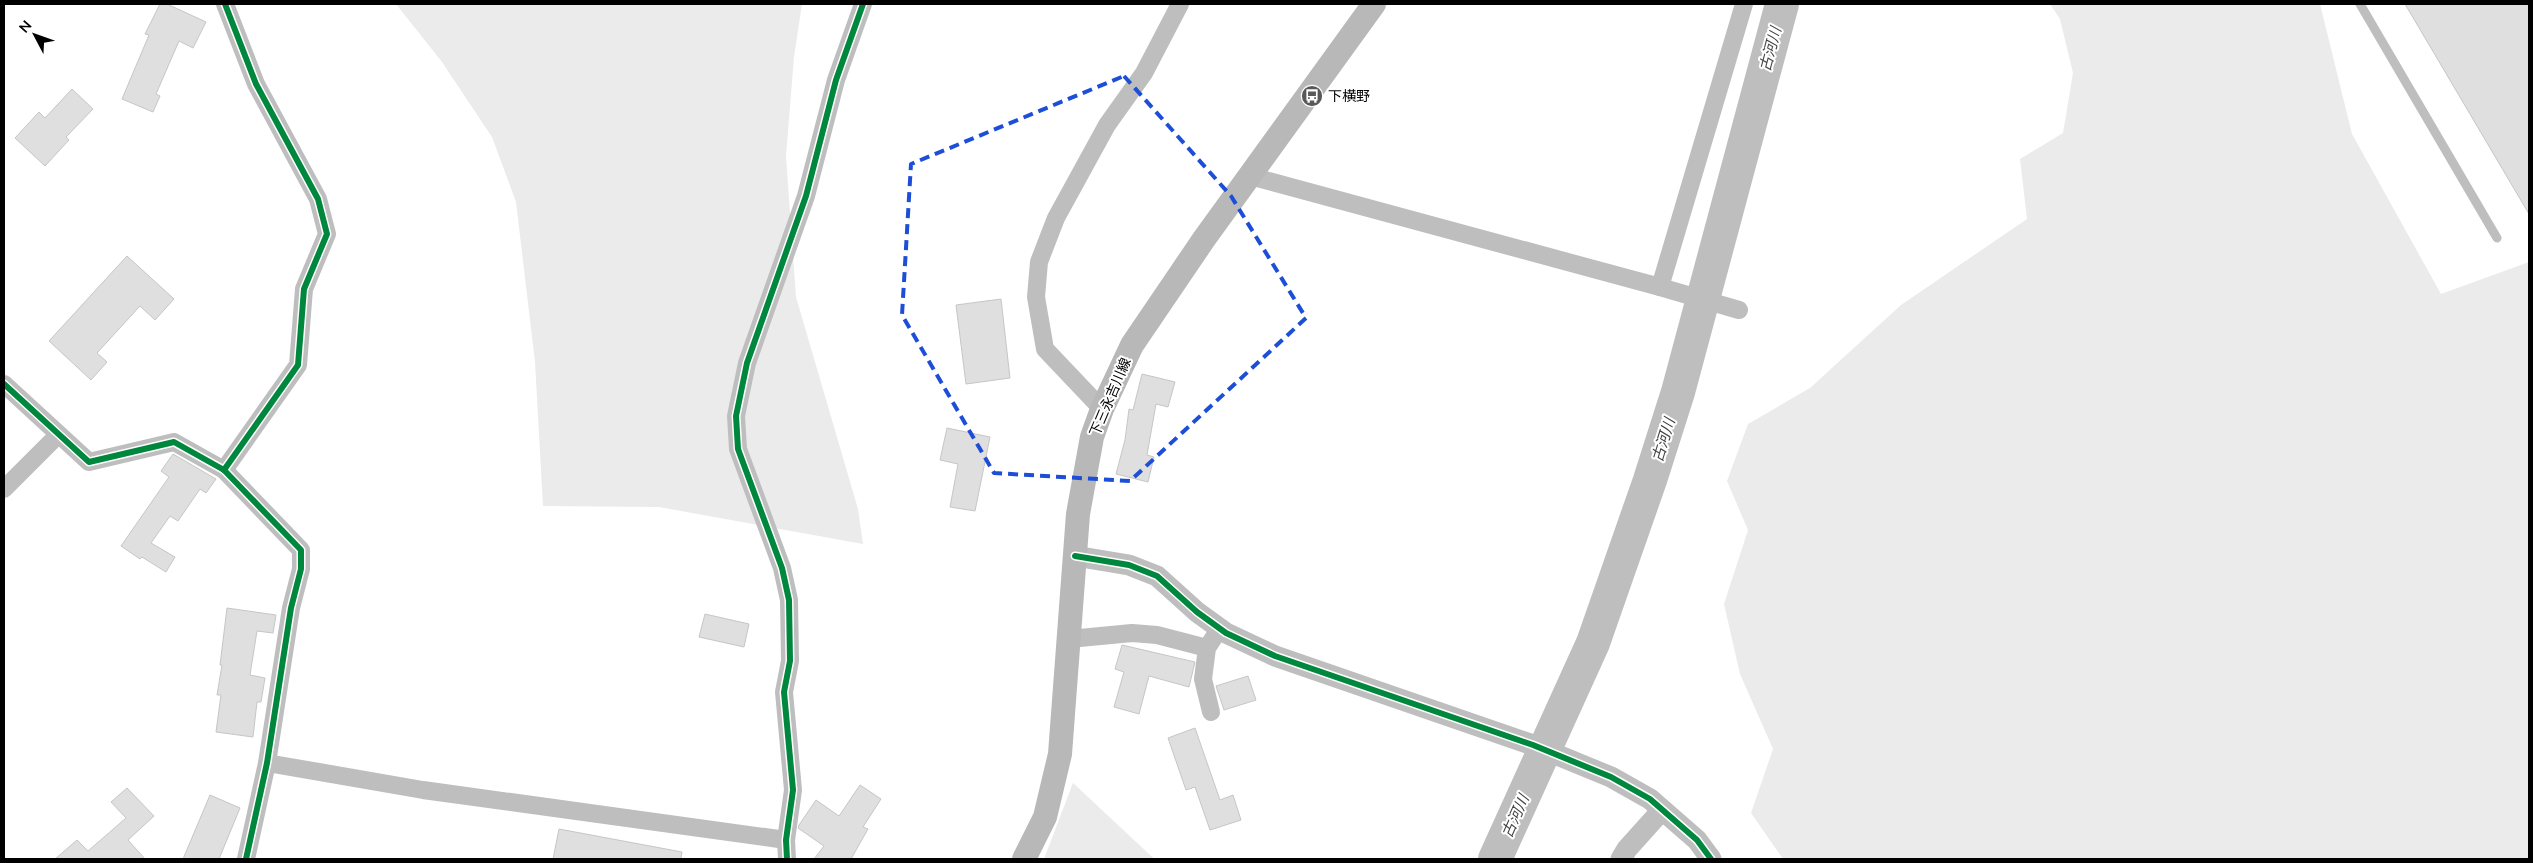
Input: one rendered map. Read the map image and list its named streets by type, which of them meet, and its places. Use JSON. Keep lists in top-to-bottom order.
{
  "streets": {
    "main road": ["下三永吉川線"]
  },
  "water": ["古河川"],
  "places": {
    "bus stop": ["下横野"]
  },
  "north": "top left"
}
